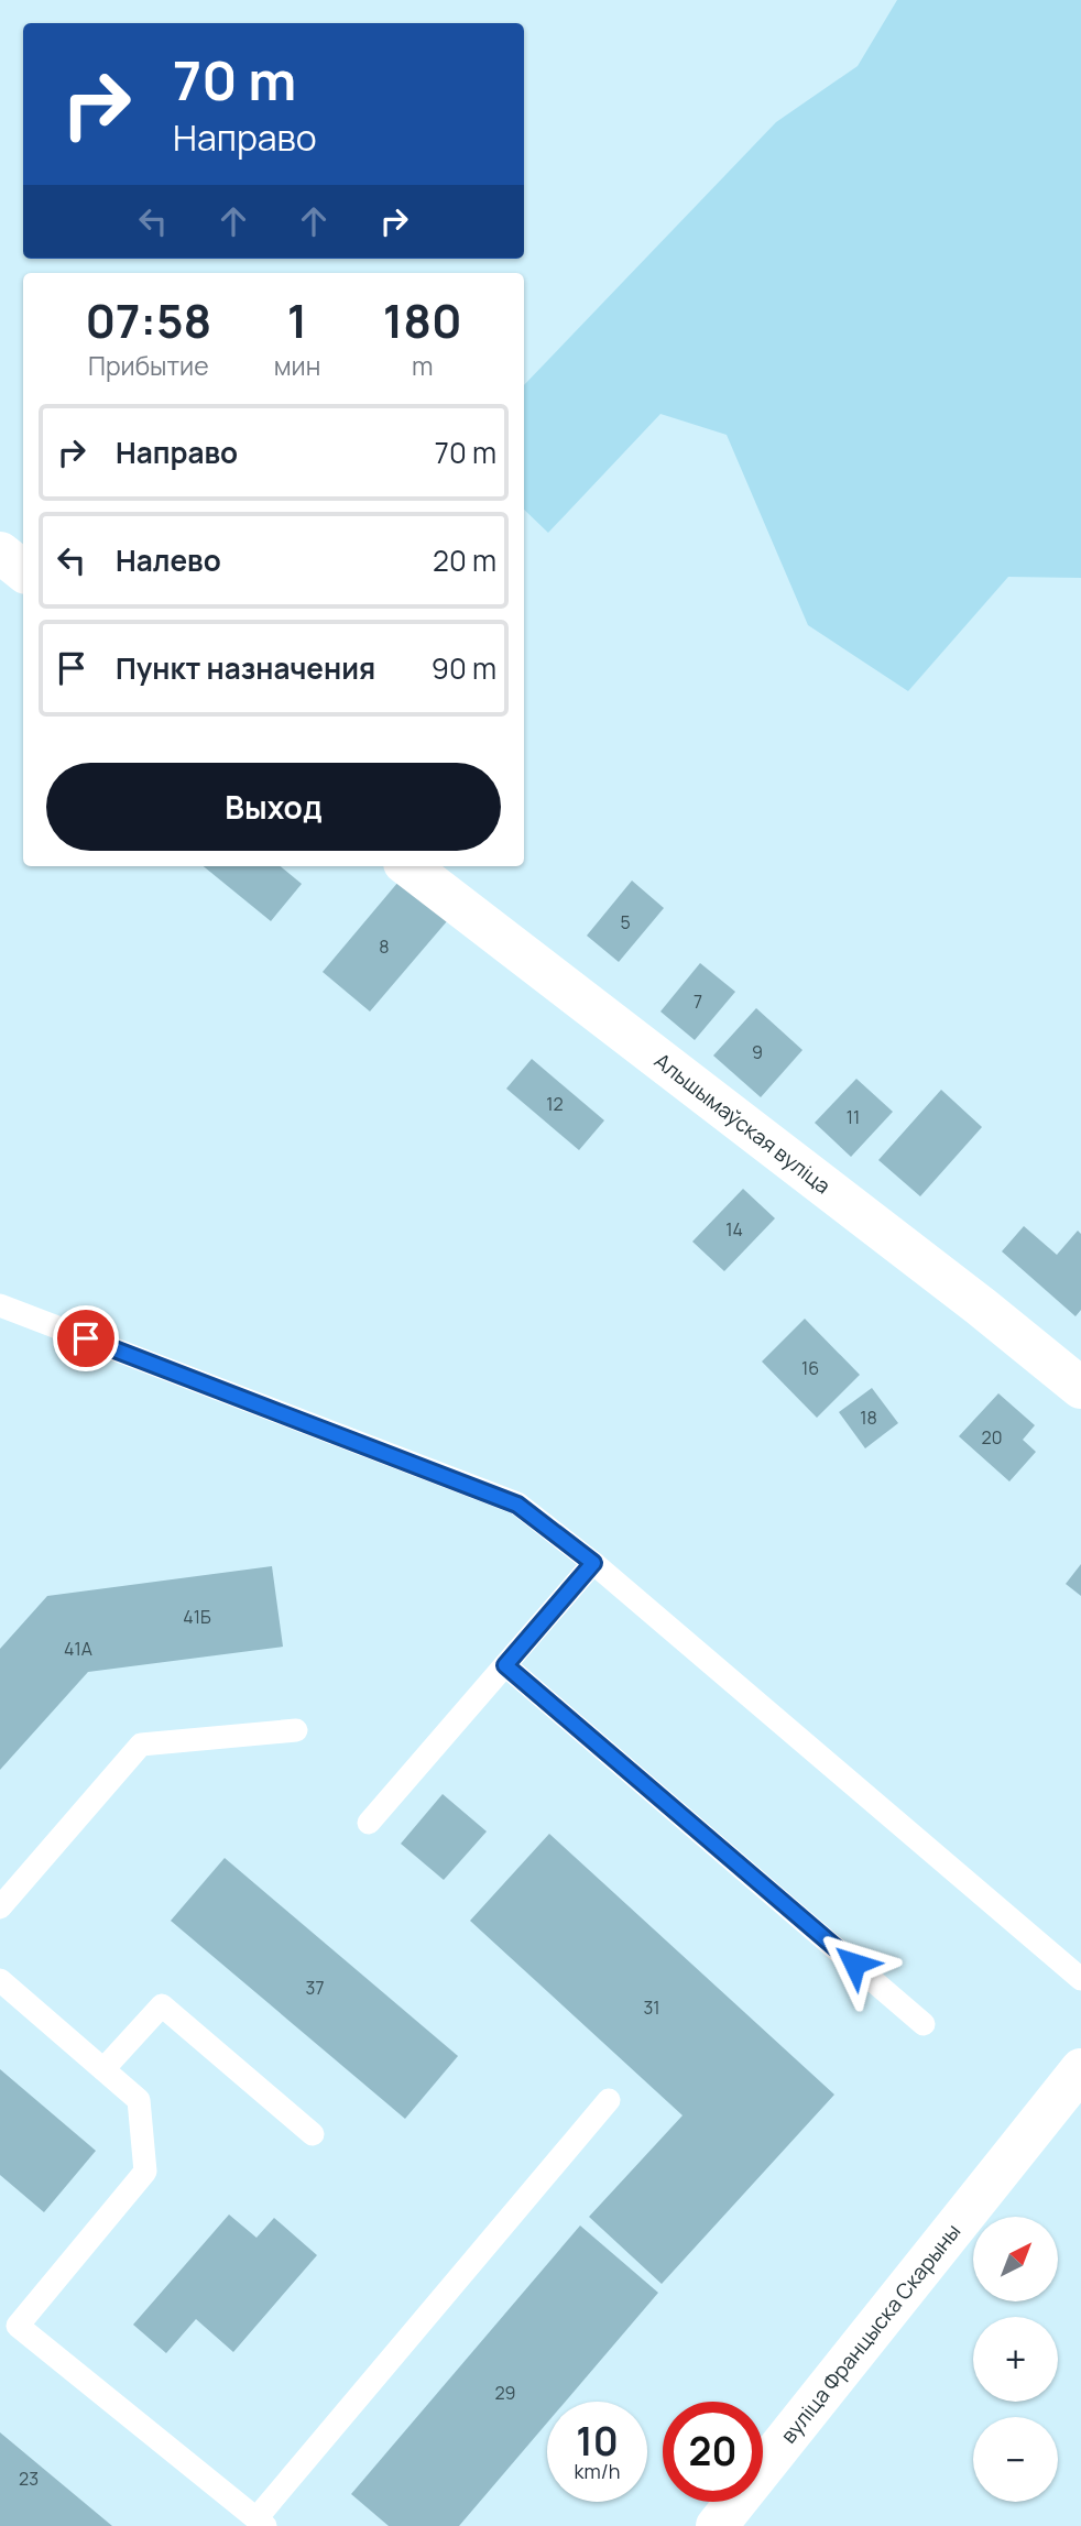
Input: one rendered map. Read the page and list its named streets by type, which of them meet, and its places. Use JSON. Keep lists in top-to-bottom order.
{
  "streets": {
    "street": ["Альшымаўская вуліца", "вуліца Францыска Скарыны"]
  },
  "house_numbers": [
    "5",
    "8",
    "7",
    "9",
    "12",
    "11",
    "14",
    "16",
    "18",
    "20",
    "41Б",
    "41А",
    "37",
    "31",
    "29",
    "23"
  ],
  "north": "top right",
  "page": {
    "turn": ["70 m", "Направо"],
    "eta": [
      "07:58",
      "Прибытие",
      "1",
      "мин",
      "180",
      "m"
    ],
    "list": [
      {
        "name": "Направо",
        "value": "70 m"
      },
      {
        "name": "Налево",
        "value": "20 m"
      },
      {
        "name": "Пункт назначения",
        "value": "90 m"
      }
    ],
    "buttons": "Выход",
    "map_buttons": ["+", "−"],
    "speed": "10 km/h",
    "limit": "20"
  }
}
